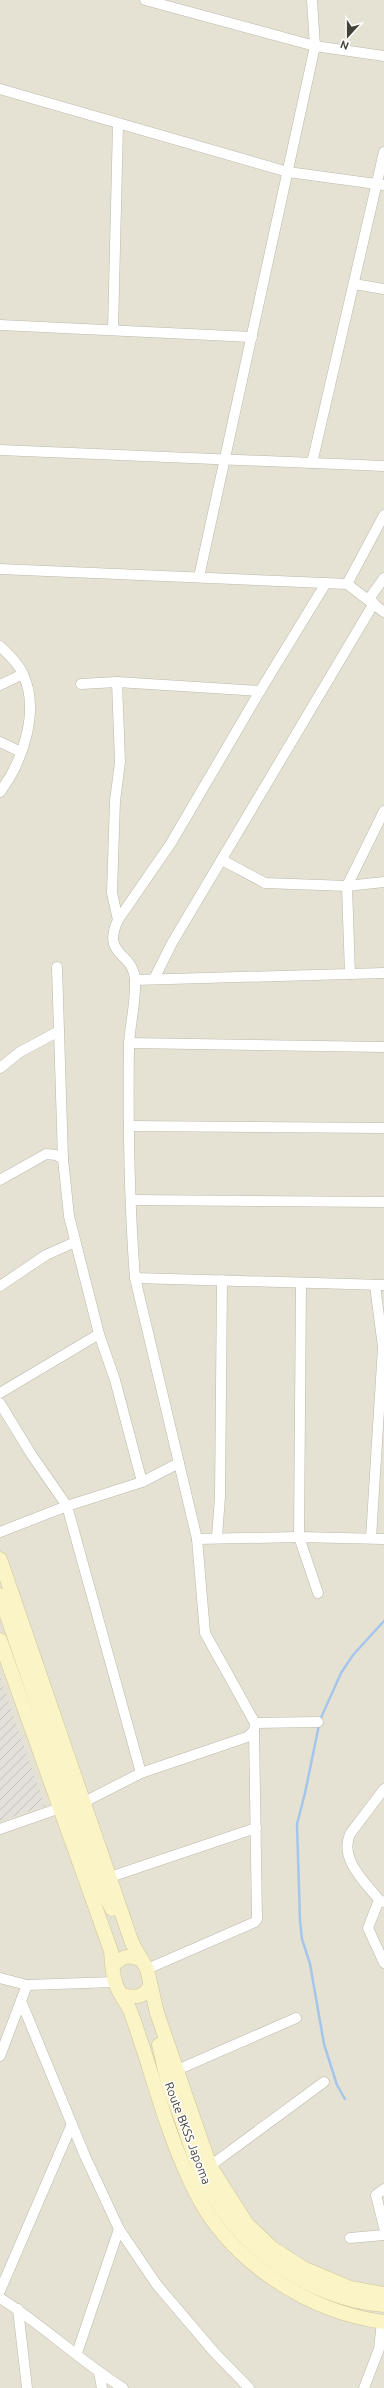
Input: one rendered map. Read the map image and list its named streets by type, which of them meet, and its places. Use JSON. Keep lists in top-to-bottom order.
{
  "streets": {
    "main road": ["Route BKSS Japoma"]
  },
  "north": "bottom"
}
